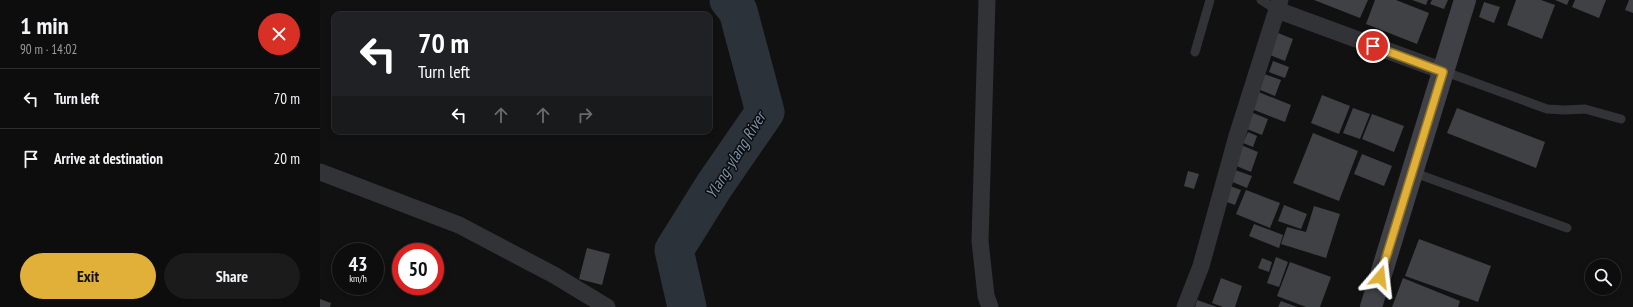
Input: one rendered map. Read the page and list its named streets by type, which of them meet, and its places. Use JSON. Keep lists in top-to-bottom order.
{
  "water": ["Ylang-ylang River"],
  "page": {
    "heading": ["1 min", "90 m · 14:02"],
    "turn": ["70 m", "Turn left"],
    "list": [
      {
        "name": "Turn left",
        "value": "70 m"
      },
      {
        "name": "Arrive at destination",
        "value": "20 m"
      }
    ],
    "speed": "43 km/h",
    "limit": "50",
    "buttons": ["Exit", "Share"]
  }
}
